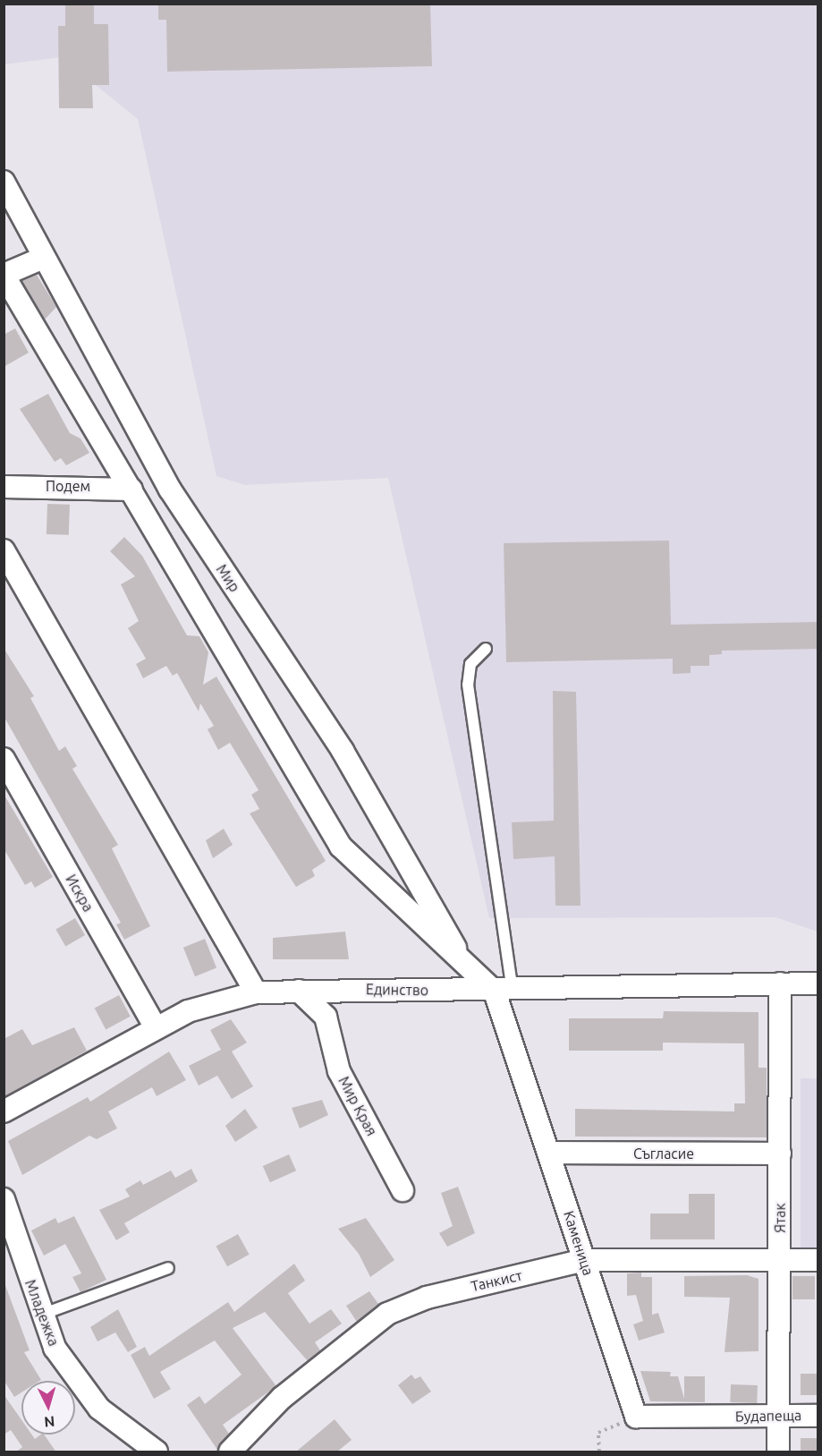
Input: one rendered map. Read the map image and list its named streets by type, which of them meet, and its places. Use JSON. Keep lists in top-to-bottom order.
{
  "streets": {
    "street": [
      "Подем",
      "Мир",
      "Искра",
      "Единство",
      "Мир Края",
      "Съгласие",
      "Ятак",
      "Каменица",
      "Танкист",
      "Младежка",
      "Будапеща"
    ]
  },
  "crossings": [
    ["Подем", "Мир"],
    ["Мир", "Единство"],
    ["Мир", "Каменица"],
    ["Искра", "Единство"],
    ["Единство", "Ятак"],
    ["Единство", "Каменица"],
    ["Съгласие", "Ятак"],
    ["Съгласие", "Каменица"],
    ["Ятак", "Танкист"],
    ["Ятак", "Будапеща"],
    ["Каменица", "Танкист"],
    ["Каменица", "Будапеща"]
  ],
  "north": "bottom"
}
